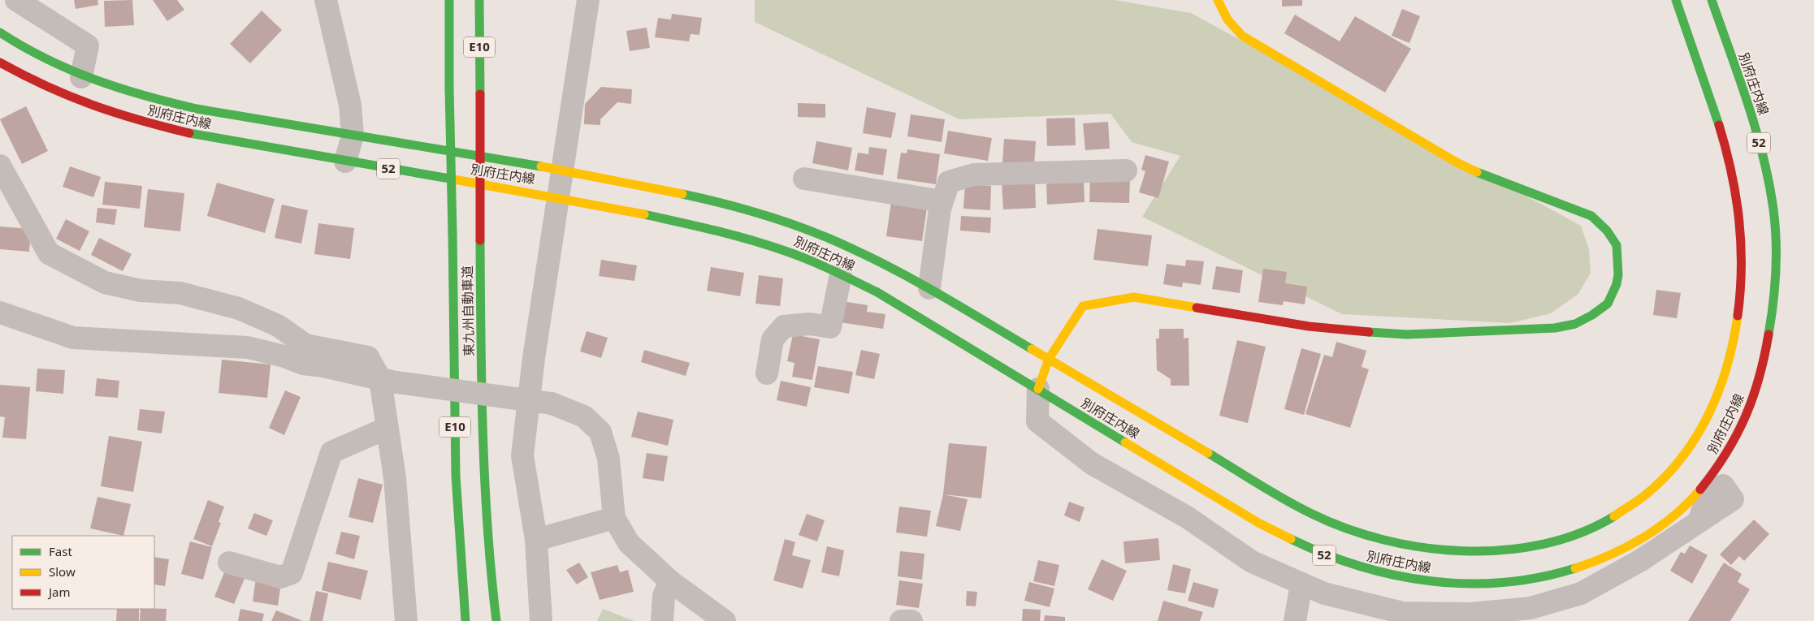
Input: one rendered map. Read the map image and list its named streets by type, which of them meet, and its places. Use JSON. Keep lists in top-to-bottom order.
{
  "streets": {
    "main road": [
      "E10",
      "別府庄内線",
      "52",
      "東九州自動車道"
    ]
  },
  "legend": ["Fast", "Slow", "Jam"]
}
